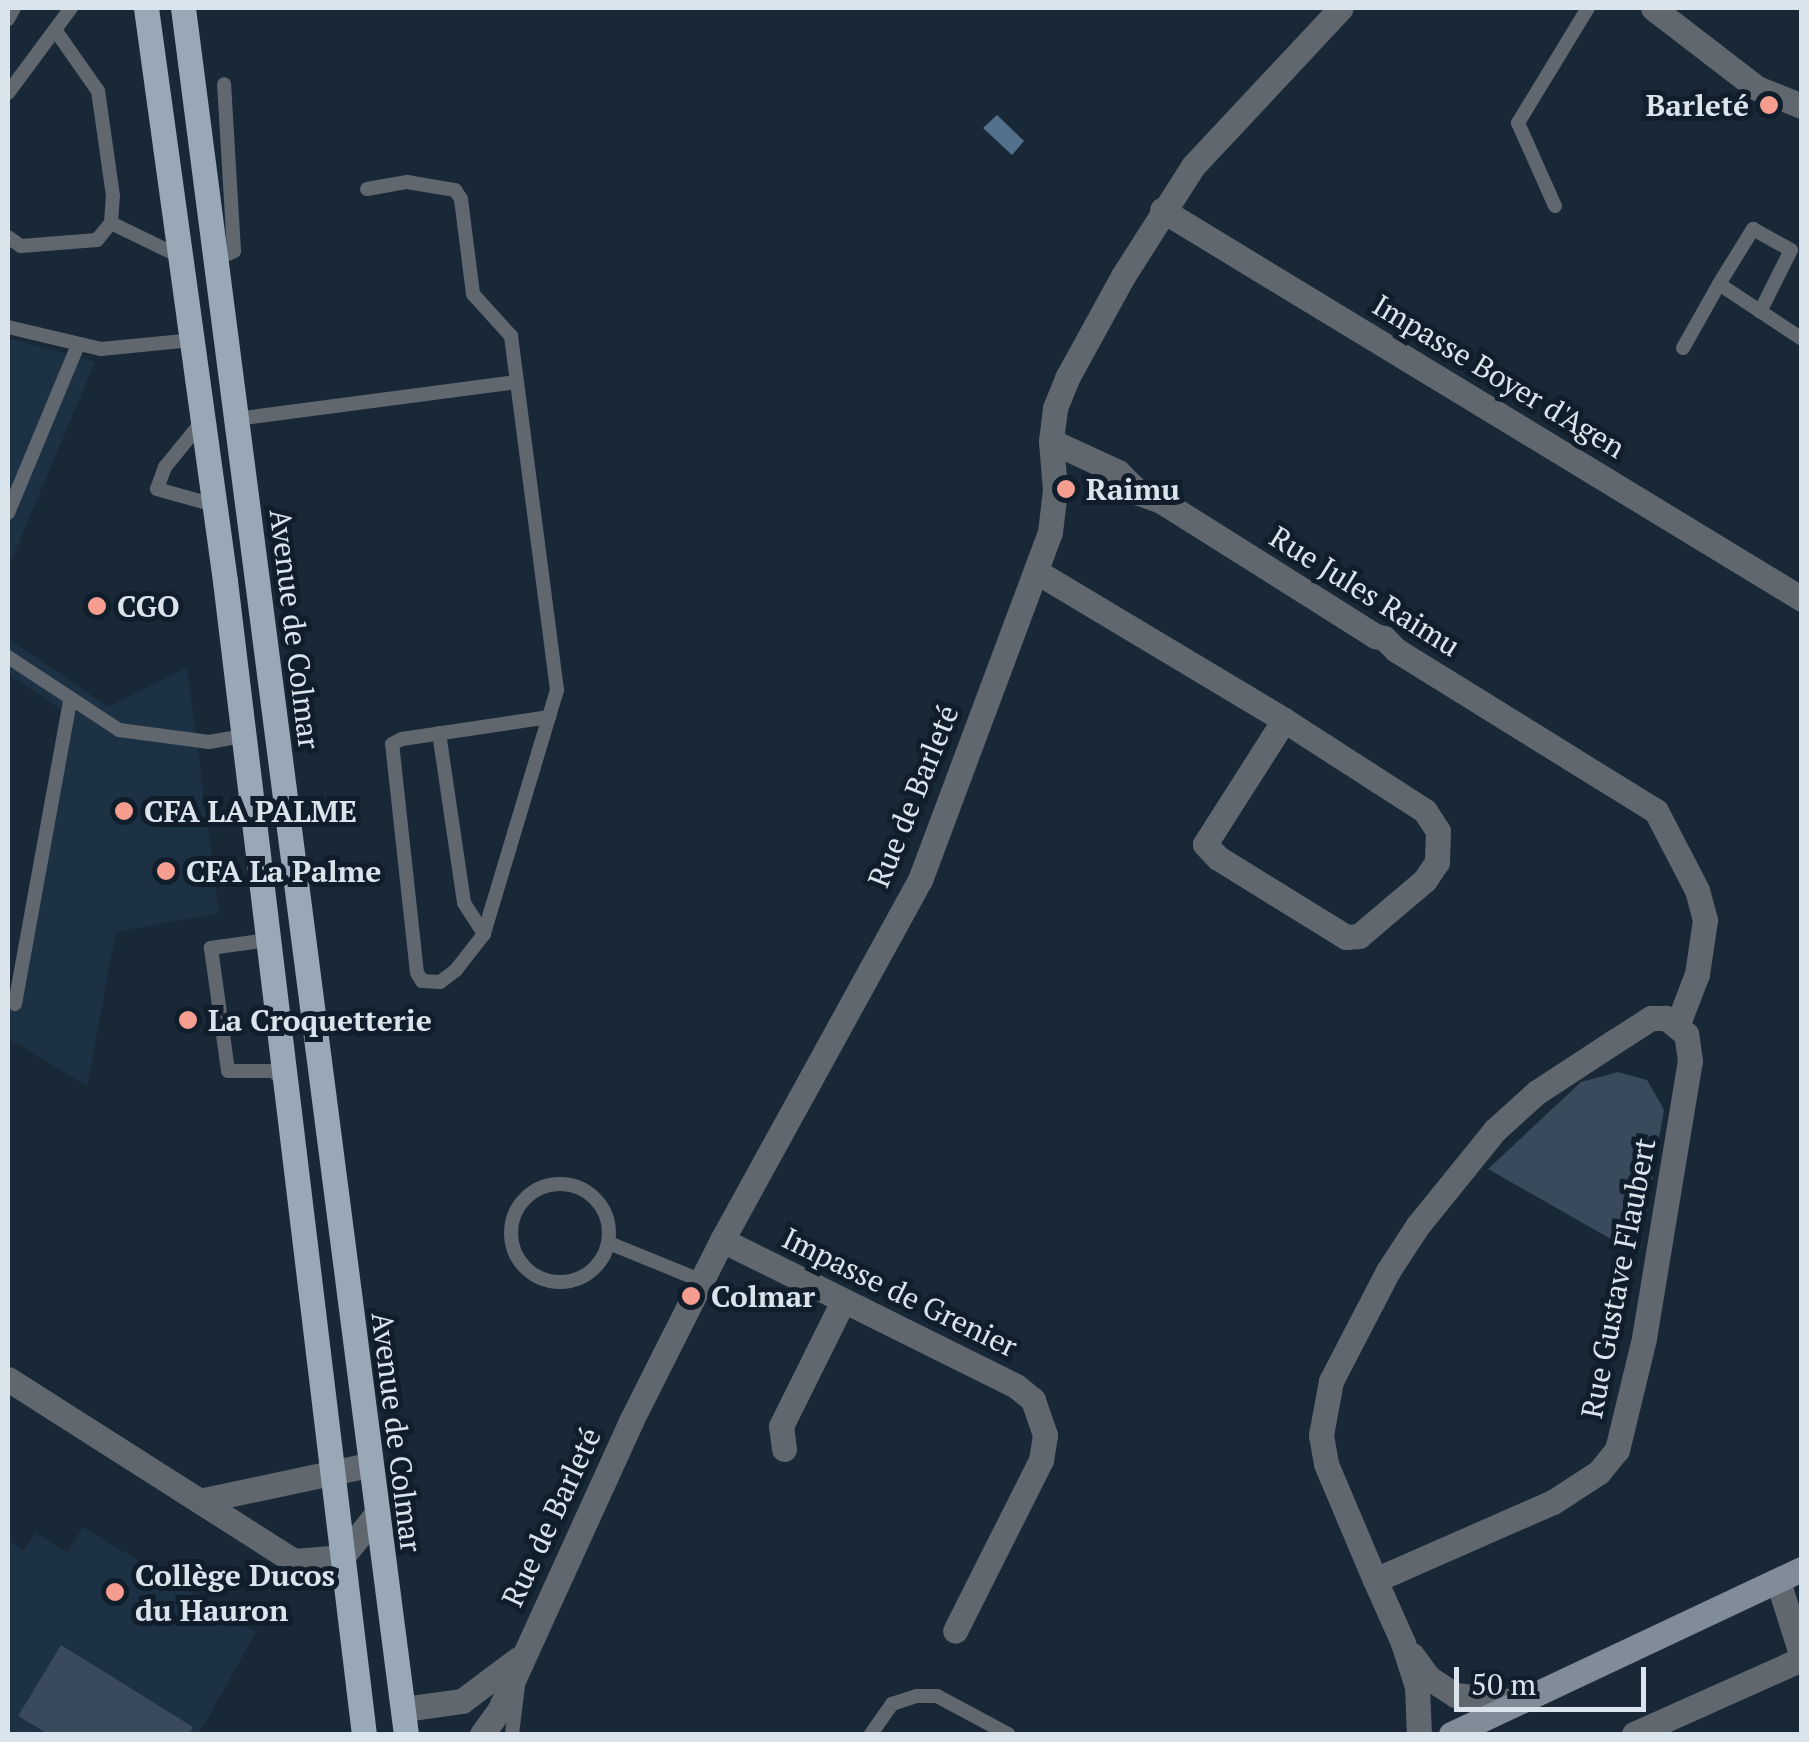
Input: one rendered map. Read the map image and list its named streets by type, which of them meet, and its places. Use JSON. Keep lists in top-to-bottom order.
{
  "streets": {
    "main road": ["Avenue de Colmar"],
    "street": [
      "Impasse Boyer d'Agen",
      "Rue Jules Raimu",
      "Rue de Barleté",
      "Rue Gustave Flaubert",
      "Impasse de Grenier"
    ]
  },
  "crossings": [
    ["Impasse Boyer d'Agen", "Rue de Barleté"],
    ["Rue Jules Raimu", "Rue de Barleté"],
    ["Rue Jules Raimu", "Rue Gustave Flaubert"],
    ["Rue de Barleté", "Impasse de Grenier"]
  ],
  "places": [
    "Barleté",
    "Raimu",
    "CGO",
    "CFA LA PALME",
    "CFA La Palme",
    "La Croquetterie",
    "Colmar",
    "Collège Ducos du Hauron"
  ],
  "scale_bar": "50 m"
}
